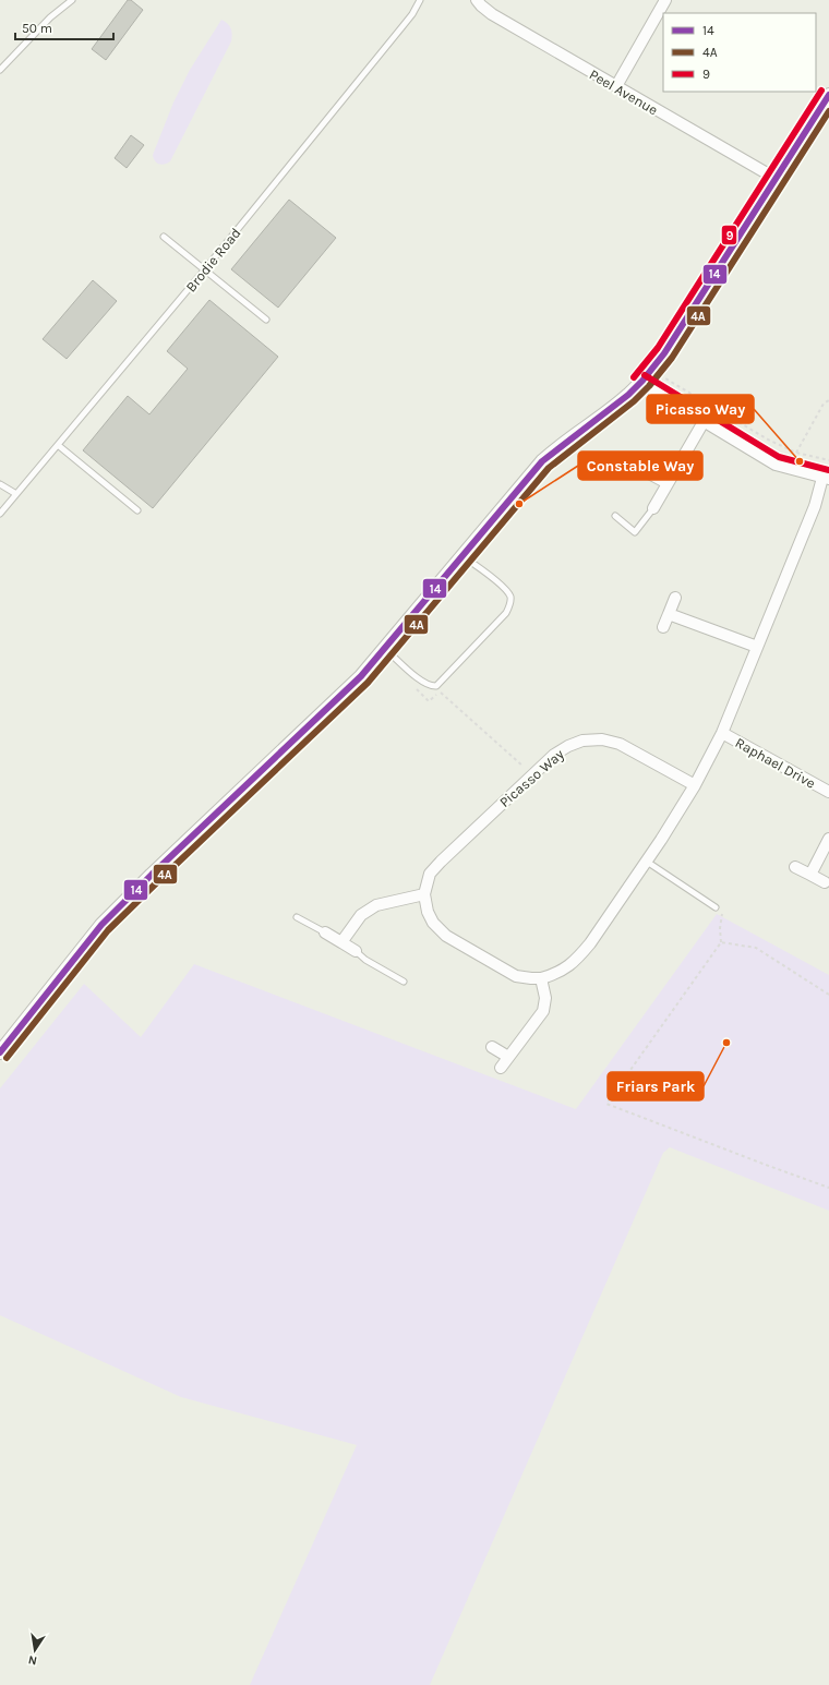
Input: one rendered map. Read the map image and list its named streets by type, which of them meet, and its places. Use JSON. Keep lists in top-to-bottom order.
{
  "streets": {
    "street": ["Peel Avenue", "Raphael Drive", "Picasso Way"],
    "lane": ["Brodie Road"]
  },
  "crossings": [
    ["Raphael Drive", "Picasso Way"]
  ],
  "places": ["Picasso Way", "Constable Way", "Friars Park"],
  "lines": ["transit line 9", "transit line 14", "transit line 4A"],
  "legend": ["14", "4A", "9"],
  "scale_bar": "50 m",
  "north": "bottom"
}
